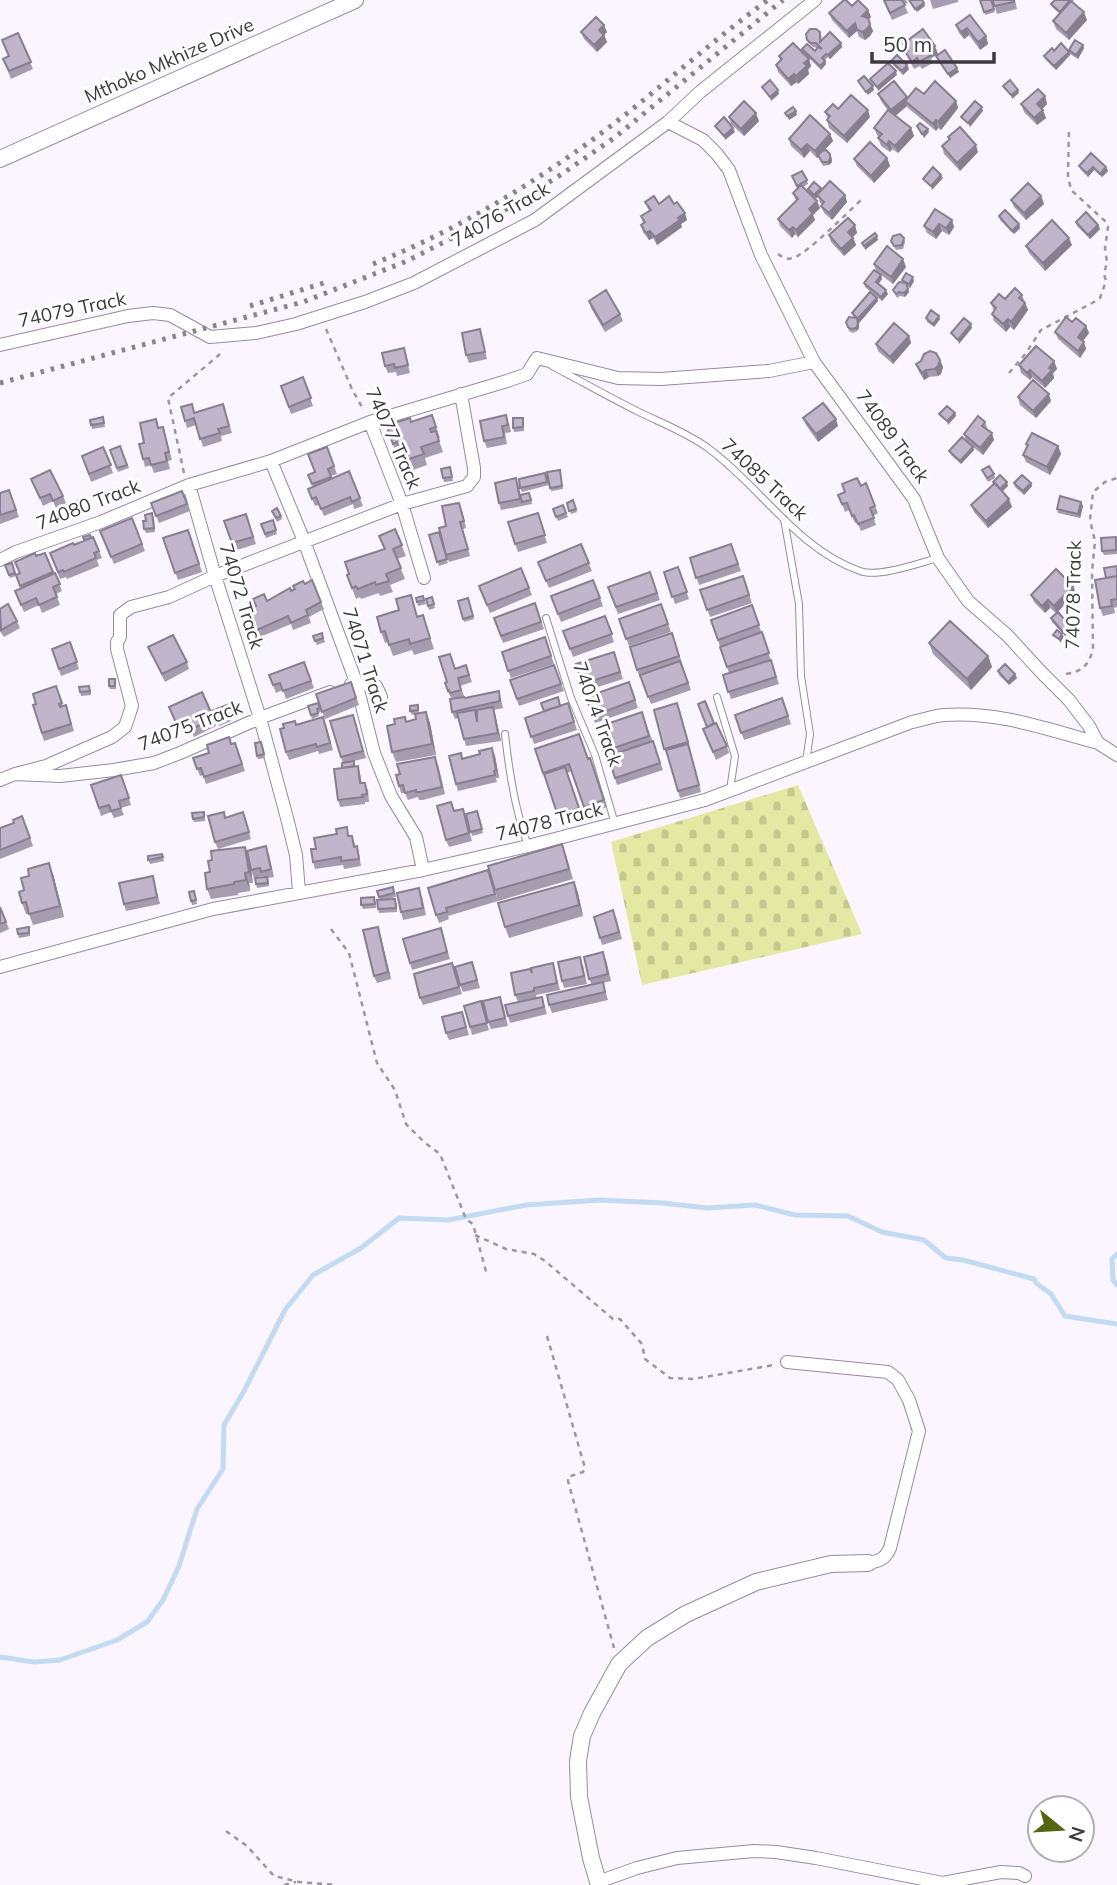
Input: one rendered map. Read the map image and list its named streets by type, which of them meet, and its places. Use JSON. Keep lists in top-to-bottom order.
{
  "streets": {
    "street": [
      "Mthoko Mkhize Drive",
      "74076 Track",
      "74079 Track",
      "74089 Track",
      "74077 Track",
      "74080 Track",
      "74078 Track",
      "74072 Track",
      "74071 Track",
      "74075 Track"
    ],
    "lane": ["74085 Track", "74074 Track"]
  },
  "crossings": [
    ["74076 Track", "74079 Track"],
    ["74076 Track", "74089 Track"],
    ["74076 Track", "74077 Track"],
    ["74089 Track", "74085 Track"],
    ["74089 Track", "74078 Track"],
    ["74077 Track", "74080 Track"],
    ["74080 Track", "74072 Track"],
    ["74080 Track", "74071 Track"],
    ["74078 Track", "74072 Track"],
    ["74078 Track", "74071 Track"],
    ["74078 Track", "74074 Track"],
    ["74072 Track", "74075 Track"],
    ["74071 Track", "74075 Track"]
  ],
  "scale_bar": "50 m",
  "north": "right"
}
